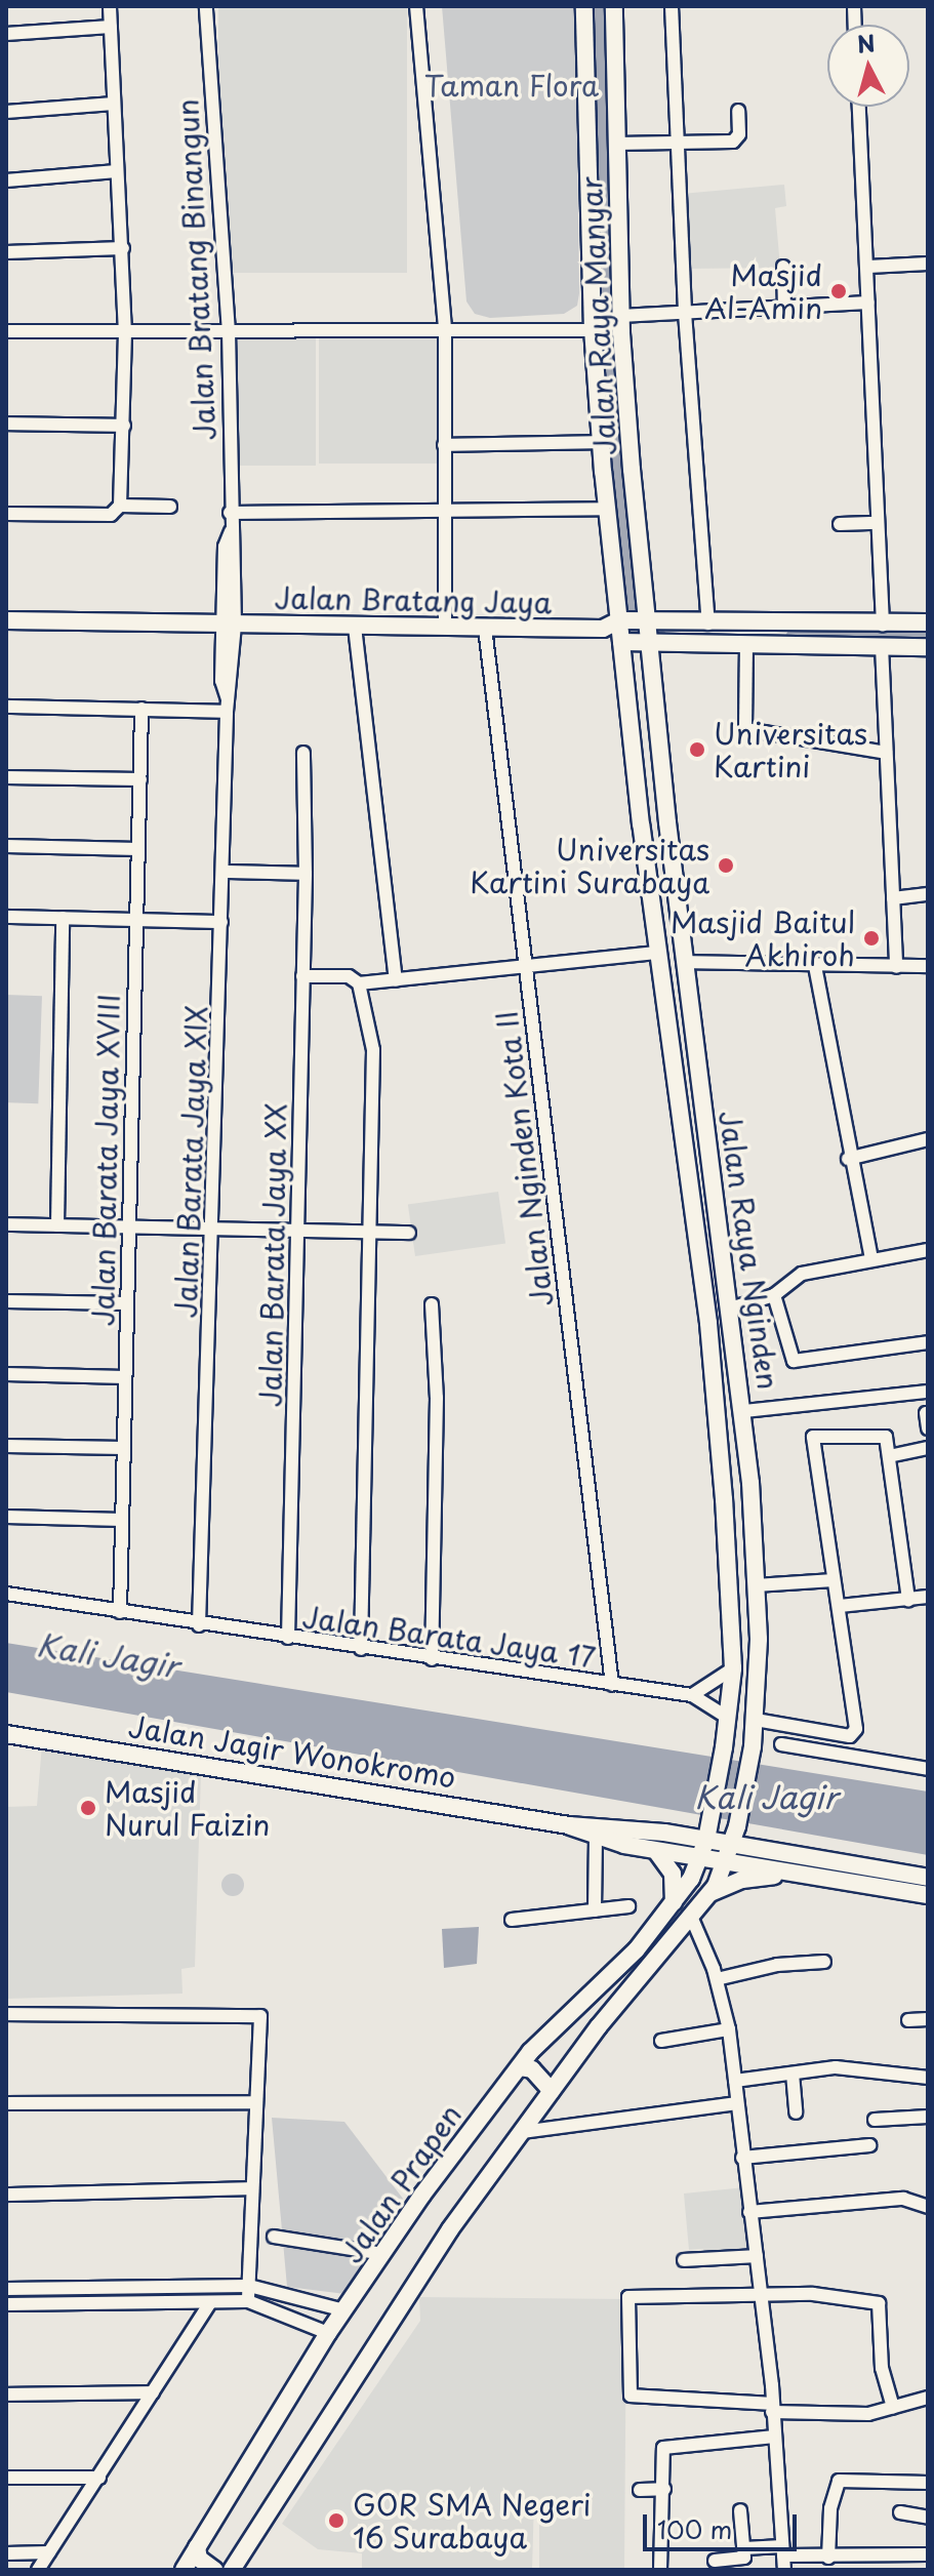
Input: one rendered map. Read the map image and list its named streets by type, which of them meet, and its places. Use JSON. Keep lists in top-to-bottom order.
{
  "streets": {
    "main road": [
      "Jalan Raya Manyar",
      "Jalan Bratang Jaya",
      "Jalan Raya Nginden",
      "Jalan Jagir Wonokromo",
      "Jalan Prapen"
    ],
    "street": [
      "Jalan Bratang Binangun",
      "Jalan Nginden Kota II",
      "Jalan Barata Jaya XVIII",
      "Jalan Barata Jaya XIX",
      "Jalan Barata Jaya XX",
      "Jalan Barata Jaya 17"
    ]
  },
  "crossings": [
    ["Jalan Bratang Binangun", "Jalan Raya Manyar"],
    ["Jalan Bratang Binangun", "Jalan Bratang Jaya"],
    ["Jalan Bratang Binangun", "Jalan Barata Jaya XIX"],
    ["Jalan Raya Manyar", "Jalan Bratang Jaya"],
    ["Jalan Raya Manyar", "Jalan Raya Nginden"],
    ["Jalan Bratang Jaya", "Jalan Nginden Kota II"],
    ["Jalan Bratang Jaya", "Jalan Raya Nginden"],
    ["Jalan Nginden Kota II", "Jalan Barata Jaya 17"],
    ["Jalan Barata Jaya XVIII", "Jalan Barata Jaya 17"],
    ["Jalan Barata Jaya XIX", "Jalan Barata Jaya 17"],
    ["Jalan Raya Nginden", "Jalan Barata Jaya 17"],
    ["Jalan Raya Nginden", "Jalan Jagir Wonokromo"],
    ["Jalan Raya Nginden", "Jalan Prapen"],
    ["Jalan Barata Jaya XX", "Jalan Barata Jaya 17"],
    ["Jalan Jagir Wonokromo", "Jalan Prapen"]
  ],
  "water": ["Kali Jagir"],
  "parks": ["Taman Flora"],
  "places": [
    "Masjid Al-Amin",
    "Universitas Kartini",
    "Universitas Kartini Surabaya",
    "Masjid Baitul Akhiroh",
    "Masjid Nurul Faizin",
    "GOR SMA Negeri 16 Surabaya"
  ],
  "scale_bar": "100 m",
  "north": "top"
}
